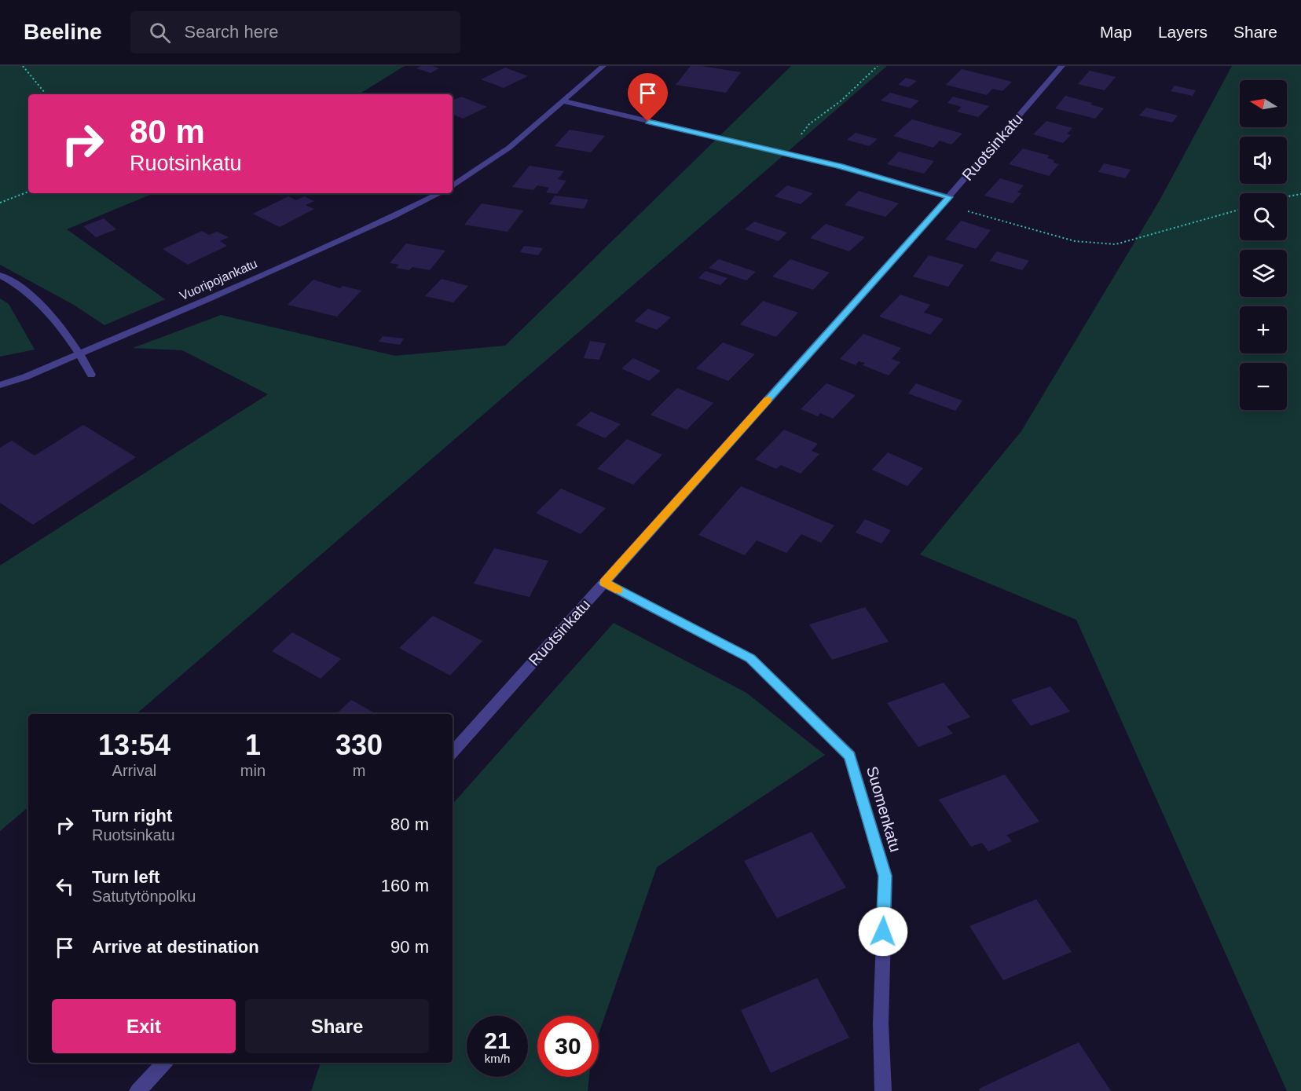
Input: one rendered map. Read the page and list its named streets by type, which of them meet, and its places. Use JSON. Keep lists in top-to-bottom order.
{
  "streets": {
    "street": ["Ruotsinkatu", "Vuoripojankatu", "Suomenkatu"]
  },
  "crossings": [
    ["Ruotsinkatu", "Suomenkatu"]
  ],
  "north": "left",
  "page": {
    "header": "Beeline",
    "search": "Search here",
    "nav": ["Map", "Layers", "Share"],
    "map_buttons": ["+", "−"],
    "turn": ["80 m", "Ruotsinkatu"],
    "eta": [
      "13:54",
      "Arrival",
      "1",
      "min",
      "330",
      "m"
    ],
    "list": [
      {
        "name": "Turn right",
        "note": "Ruotsinkatu",
        "value": "80 m"
      },
      {
        "name": "Turn left",
        "note": "Satutytönpolku",
        "value": "160 m"
      },
      {
        "name": "Arrive at destination",
        "value": "90 m"
      }
    ],
    "buttons": ["Exit", "Share"],
    "speed": "21 km/h",
    "limit": "30"
  }
}
